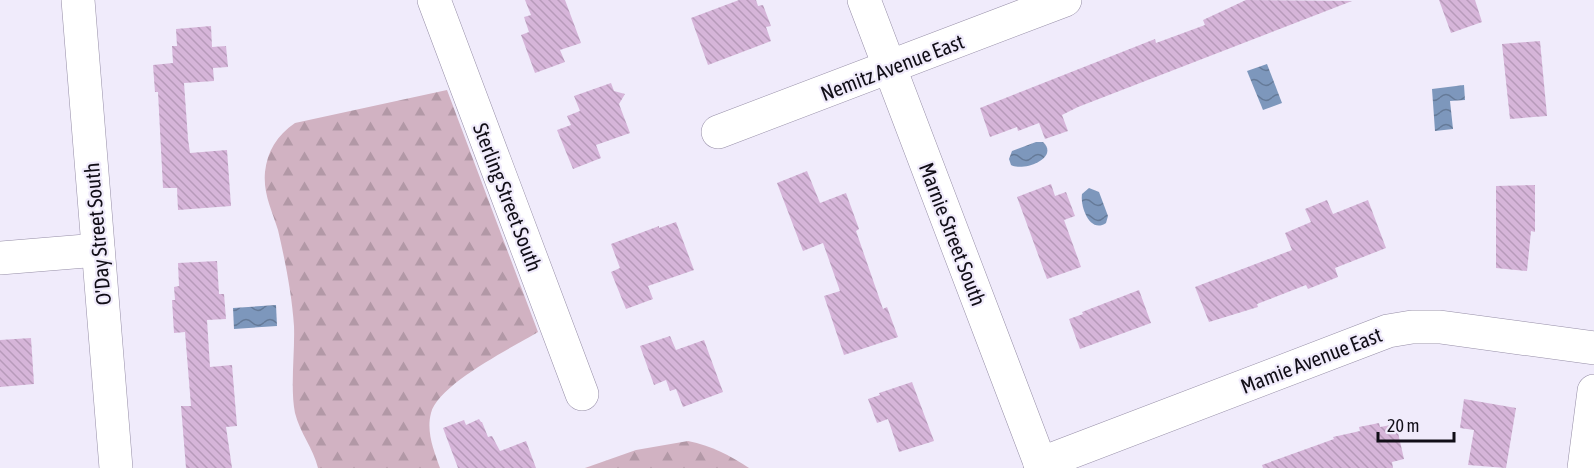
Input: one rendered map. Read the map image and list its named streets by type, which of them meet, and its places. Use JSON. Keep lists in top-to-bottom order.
{
  "streets": {
    "street": [
      "Nemitz Avenue East",
      "Sterling Street South",
      "O'Day Street South",
      "Marnie Street South",
      "Mamie Avenue East"
    ]
  },
  "crossings": [
    ["Nemitz Avenue East", "Marnie Street South"],
    ["Marnie Street South", "Mamie Avenue East"]
  ],
  "scale_bar": "20 m"
}
